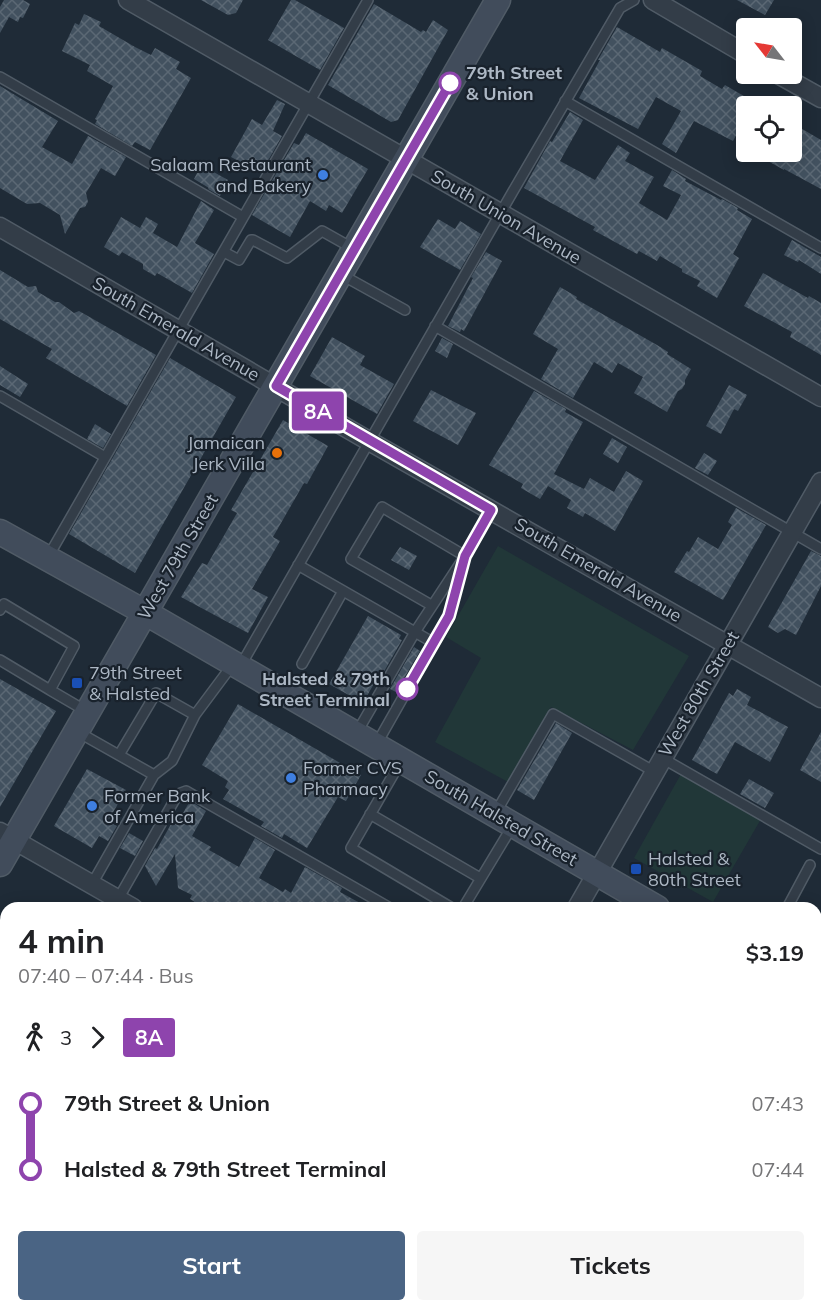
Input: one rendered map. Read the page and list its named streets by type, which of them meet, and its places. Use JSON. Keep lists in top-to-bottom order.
{
  "streets": {
    "main road": ["West 79th Street", "South Halsted Street"],
    "street": ["South Union Avenue", "South Emerald Avenue", "West 80th Street"]
  },
  "crossings": [
    ["South Union Avenue", "West 79th Street"],
    ["South Emerald Avenue", "West 79th Street"],
    ["South Emerald Avenue", "West 80th Street"],
    ["West 79th Street", "South Halsted Street"],
    ["West 80th Street", "South Halsted Street"]
  ],
  "places": {
    "other": [
      "79th Street & Union",
      "Salaam Restaurant and Bakery",
      "Jamaican Jerk Villa",
      "Halsted & 79th Street Terminal",
      "Former CVS Pharmacy",
      "Former Bank of America"
    ],
    "transit": ["79th Street & Halsted", "Halsted & 80th Street"]
  },
  "lines": ["bus line 8A"],
  "north": "top left",
  "page": {
    "on_map": "8A",
    "heading": ["4 min", "07:40 – 07:44 · Bus", "$3.19"],
    "legs": ["3", "8A"],
    "list": [
      {
        "name": "79th Street & Union",
        "value": "07:43"
      },
      {
        "name": "Halsted & 79th Street Terminal",
        "value": "07:44"
      }
    ],
    "buttons": ["Start", "Tickets"]
  }
}
